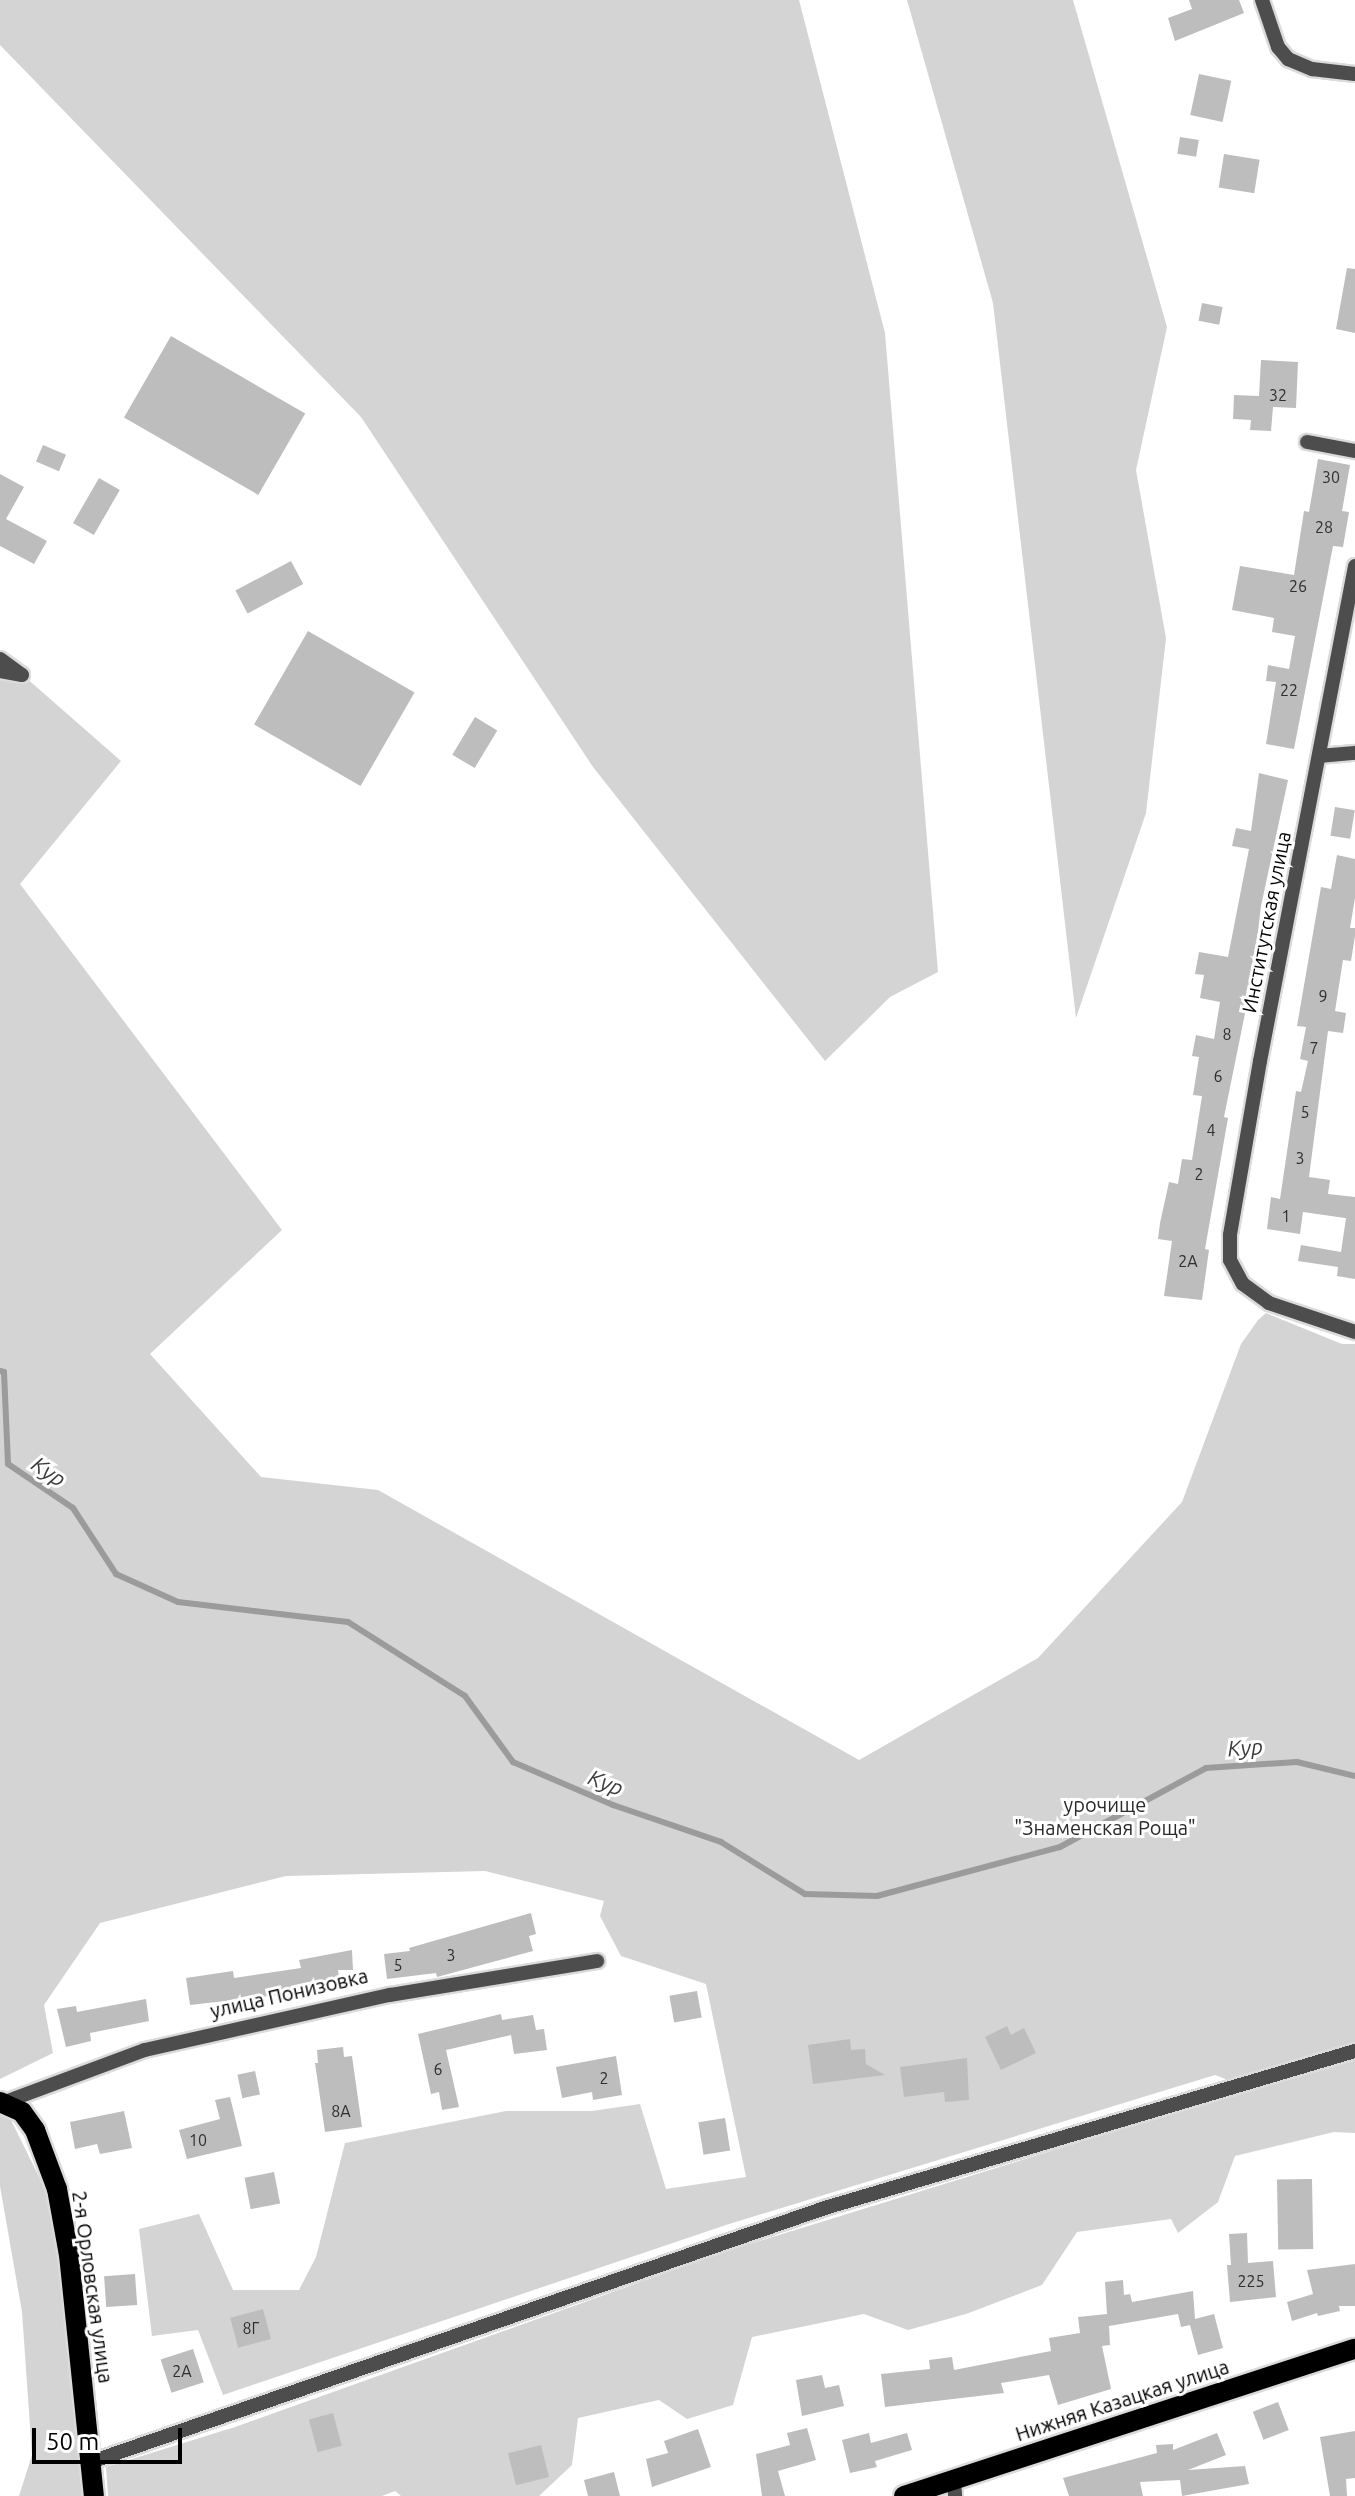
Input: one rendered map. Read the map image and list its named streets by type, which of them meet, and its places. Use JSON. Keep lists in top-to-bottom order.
{
  "streets": {
    "main road": ["2-я Орловская улица", "Нижняя Казацкая улица"],
    "street": ["Институтская улица", "улица Понизовка"]
  },
  "crossings": [
    ["улица Понизовка", "2-я Орловская улица"]
  ],
  "water": ["Кур"],
  "parks": ["урочище \"Знаменская Роща\""],
  "house_numbers": [
    "32",
    "30",
    "28",
    "26",
    "22",
    "9",
    "8",
    "7",
    "6",
    "5",
    "4",
    "3",
    "2",
    "1",
    "2А",
    "3",
    "5",
    "6",
    "2",
    "8А",
    "10",
    "225",
    "8Г",
    "2А"
  ],
  "scale_bar": "50 m"
}
